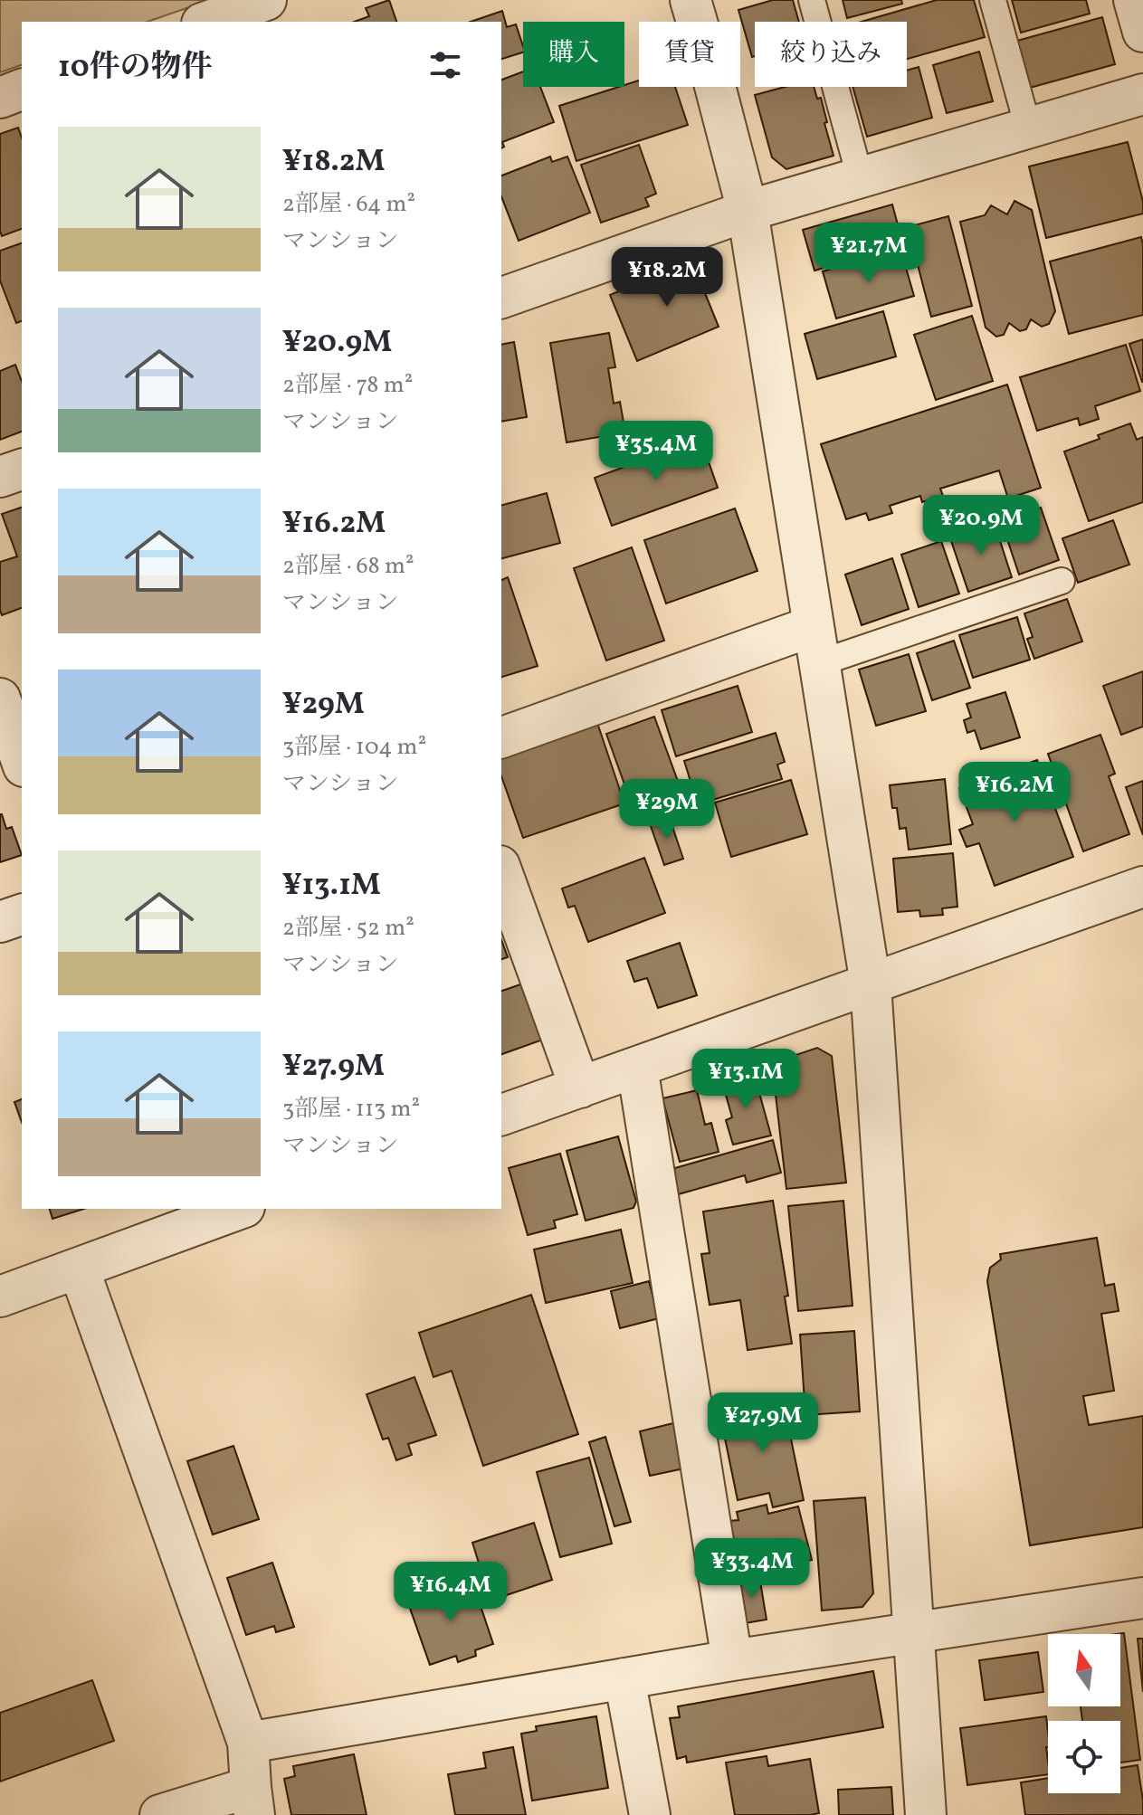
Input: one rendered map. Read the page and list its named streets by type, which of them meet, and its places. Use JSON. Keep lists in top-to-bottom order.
{
  "north": "top",
  "page": {
    "chip": ["購入", "賃貸", "絞り込み"],
    "heading": "10件の物件",
    "list": [
      {
        "name": "¥18.2M",
        "note": "2部屋 · 64 m² · マンション"
      },
      {
        "name": "¥20.9M",
        "note": "2部屋 · 78 m² · マンション"
      },
      {
        "name": "¥16.2M",
        "note": "2部屋 · 68 m² · マンション"
      },
      {
        "name": "¥29M",
        "note": "3部屋 · 104 m² · マンション"
      },
      {
        "name": "¥13.1M",
        "note": "2部屋 · 52 m² · マンション"
      },
      {
        "name": "¥27.9M",
        "note": "3部屋 · 113 m² · マンション"
      }
    ],
    "price": [
      "¥21.7M",
      "¥18.2M",
      "¥35.4M",
      "¥20.9M",
      "¥16.2M",
      "¥29M",
      "¥13.1M",
      "¥27.9M",
      "¥33.4M",
      "¥16.4M"
    ]
  }
}
